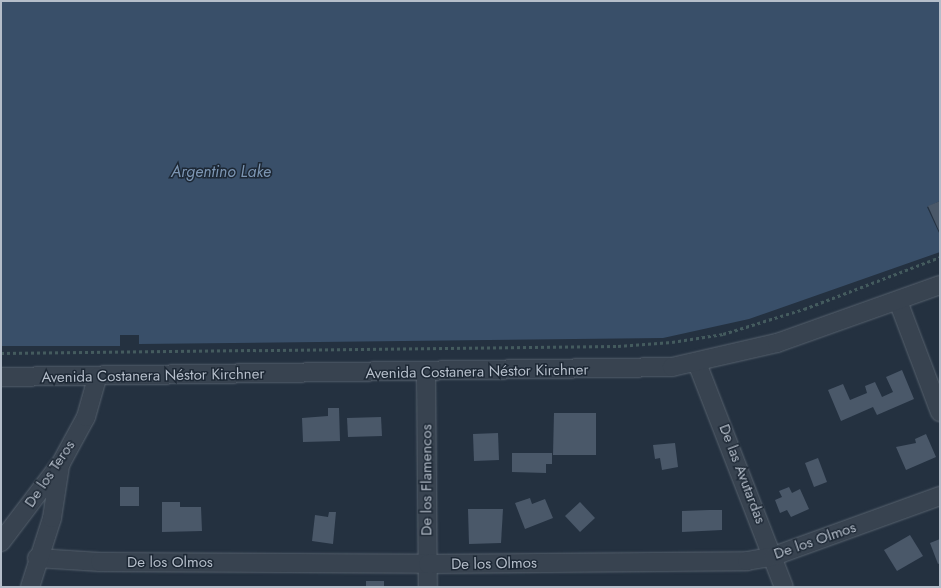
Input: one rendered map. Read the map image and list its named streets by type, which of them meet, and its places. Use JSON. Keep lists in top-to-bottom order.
{
  "streets": {
    "street": [
      "Avenida Costanera Néstor Kirchner",
      "De los Teros",
      "De las Avutardas",
      "De los Flamencos",
      "De los Olmos"
    ]
  },
  "crossings": [
    ["Avenida Costanera Néstor Kirchner", "De los Teros"],
    ["Avenida Costanera Néstor Kirchner", "De las Avutardas"],
    ["Avenida Costanera Néstor Kirchner", "De los Flamencos"],
    ["De las Avutardas", "De los Olmos"],
    ["De los Flamencos", "De los Olmos"]
  ],
  "water": ["Argentino Lake"]
}
